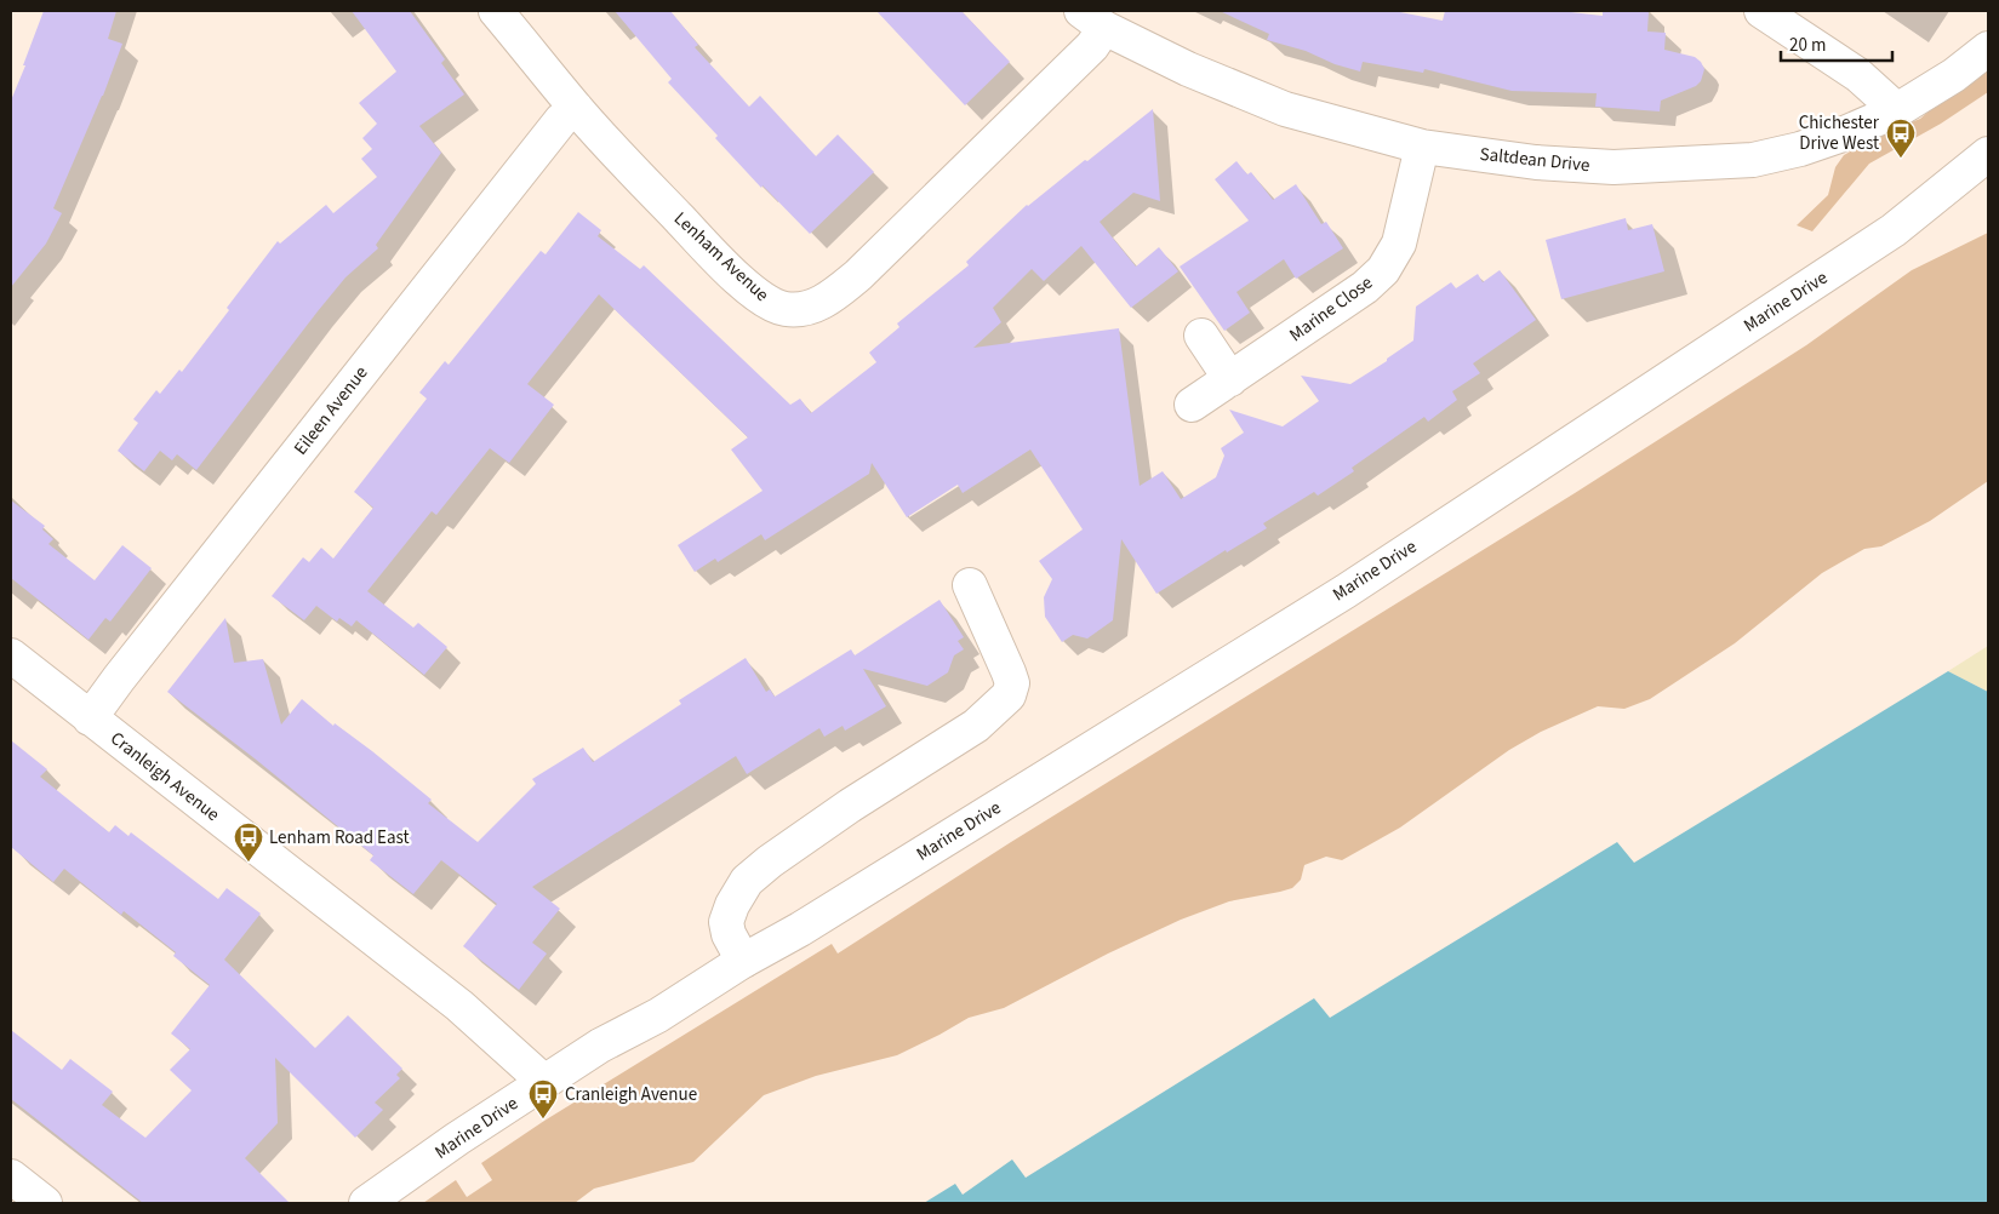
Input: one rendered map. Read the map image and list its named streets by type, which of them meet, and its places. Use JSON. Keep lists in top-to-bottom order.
{
  "streets": {
    "street": [
      "Saltdean Drive",
      "Lenham Avenue",
      "Marine Drive",
      "Marine Close",
      "Eileen Avenue",
      "Cranleigh Avenue"
    ]
  },
  "crossings": [
    ["Saltdean Drive", "Lenham Avenue"],
    ["Saltdean Drive", "Marine Close"],
    ["Lenham Avenue", "Eileen Avenue"],
    ["Marine Drive", "Cranleigh Avenue"],
    ["Eileen Avenue", "Cranleigh Avenue"]
  ],
  "places": {
    "bus stop": ["Chichester Drive West", "Lenham Road East", "Cranleigh Avenue"]
  },
  "scale_bar": "20 m"
}
